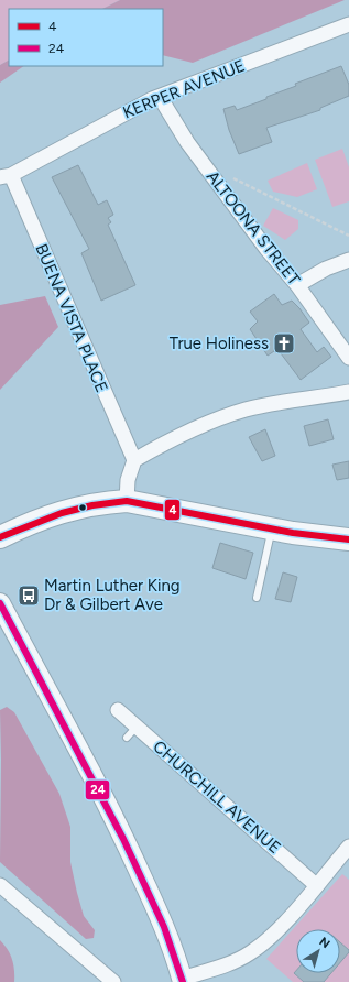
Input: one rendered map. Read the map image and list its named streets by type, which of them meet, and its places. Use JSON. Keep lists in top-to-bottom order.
{
  "streets": {
    "street": [
      "KERPER AVENUE",
      "ALTOONA STREET",
      "BUENA VISTA PLACE",
      "CHURCHILL AVENUE"
    ]
  },
  "crossings": [
    ["KERPER AVENUE", "ALTOONA STREET"],
    ["KERPER AVENUE", "BUENA VISTA PLACE"]
  ],
  "places": {
    "church": ["True Holiness"],
    "bus stop": ["Martin Luther King Dr & Gilbert Ave"]
  },
  "lines": ["transit line 4", "transit line 24"],
  "legend": ["4", "24"],
  "north": "top right"
}
